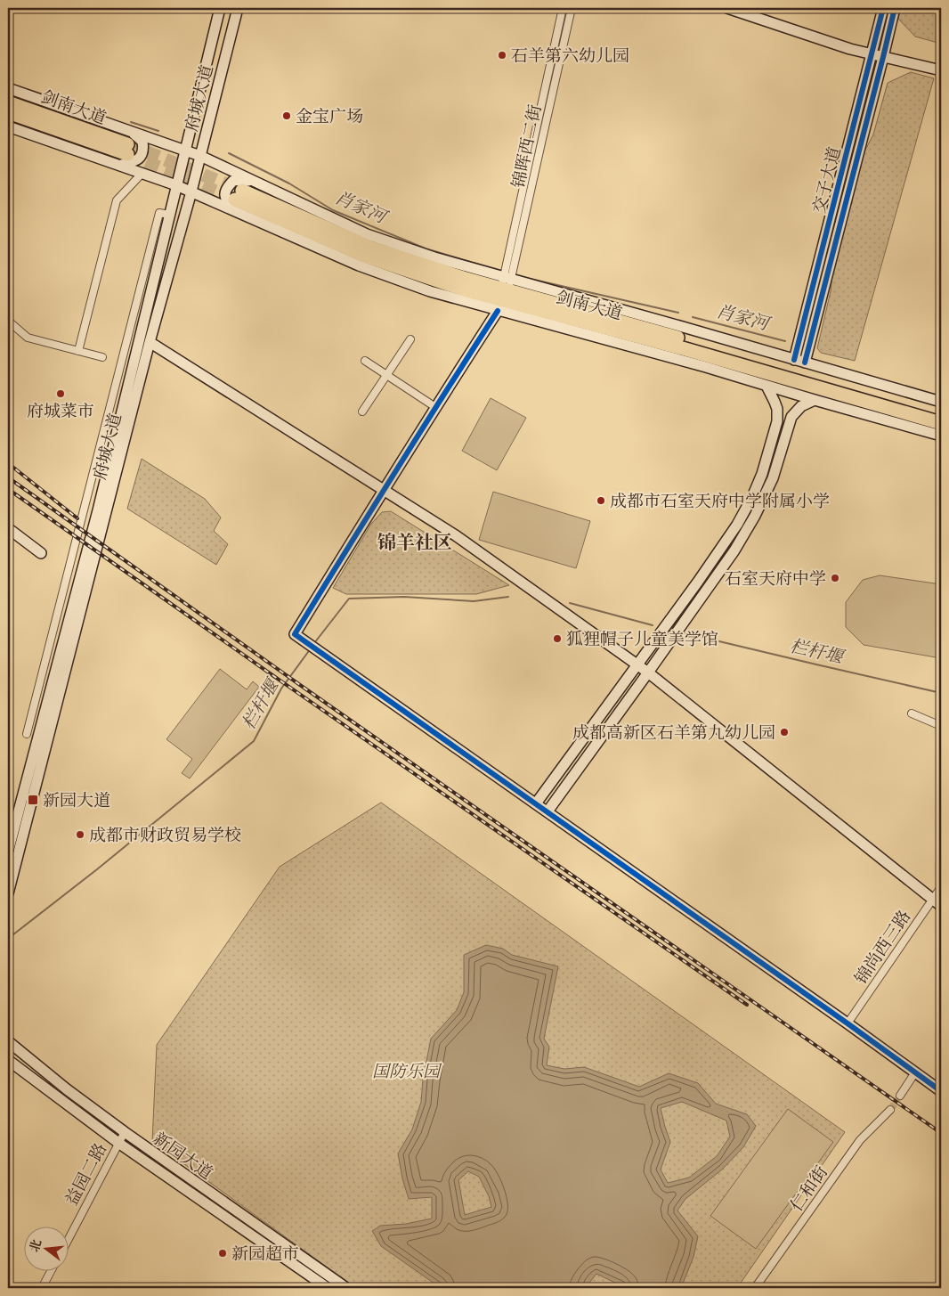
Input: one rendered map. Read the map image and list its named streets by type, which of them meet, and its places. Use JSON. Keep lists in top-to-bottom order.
{
  "streets": {
    "highway": ["剑南大道"],
    "main road": ["府城大道", "交子大道", "新园大道"],
    "street": [
      "锦晖西二街",
      "锦尚西三路",
      "益园二路",
      "仁和街"
    ]
  },
  "crossings": [
    ["剑南大道", "锦晖西二街"],
    ["新园大道", "益园二路"]
  ],
  "districts": ["锦羊社区"],
  "water": ["肖家河", "栏杆堰"],
  "parks": ["国防乐园"],
  "places": {
    "other": [
      "石羊第六幼儿园",
      "金宝广场",
      "府城菜市",
      "成都市石室天府中学附属小学",
      "石室天府中学",
      "狐狸帽子儿童美学馆",
      "成都高新区石羊第九幼儿园",
      "成都市财政贸易学校",
      "新园超市"
    ],
    "transit": ["新园大道"]
  },
  "north": "left"
}
